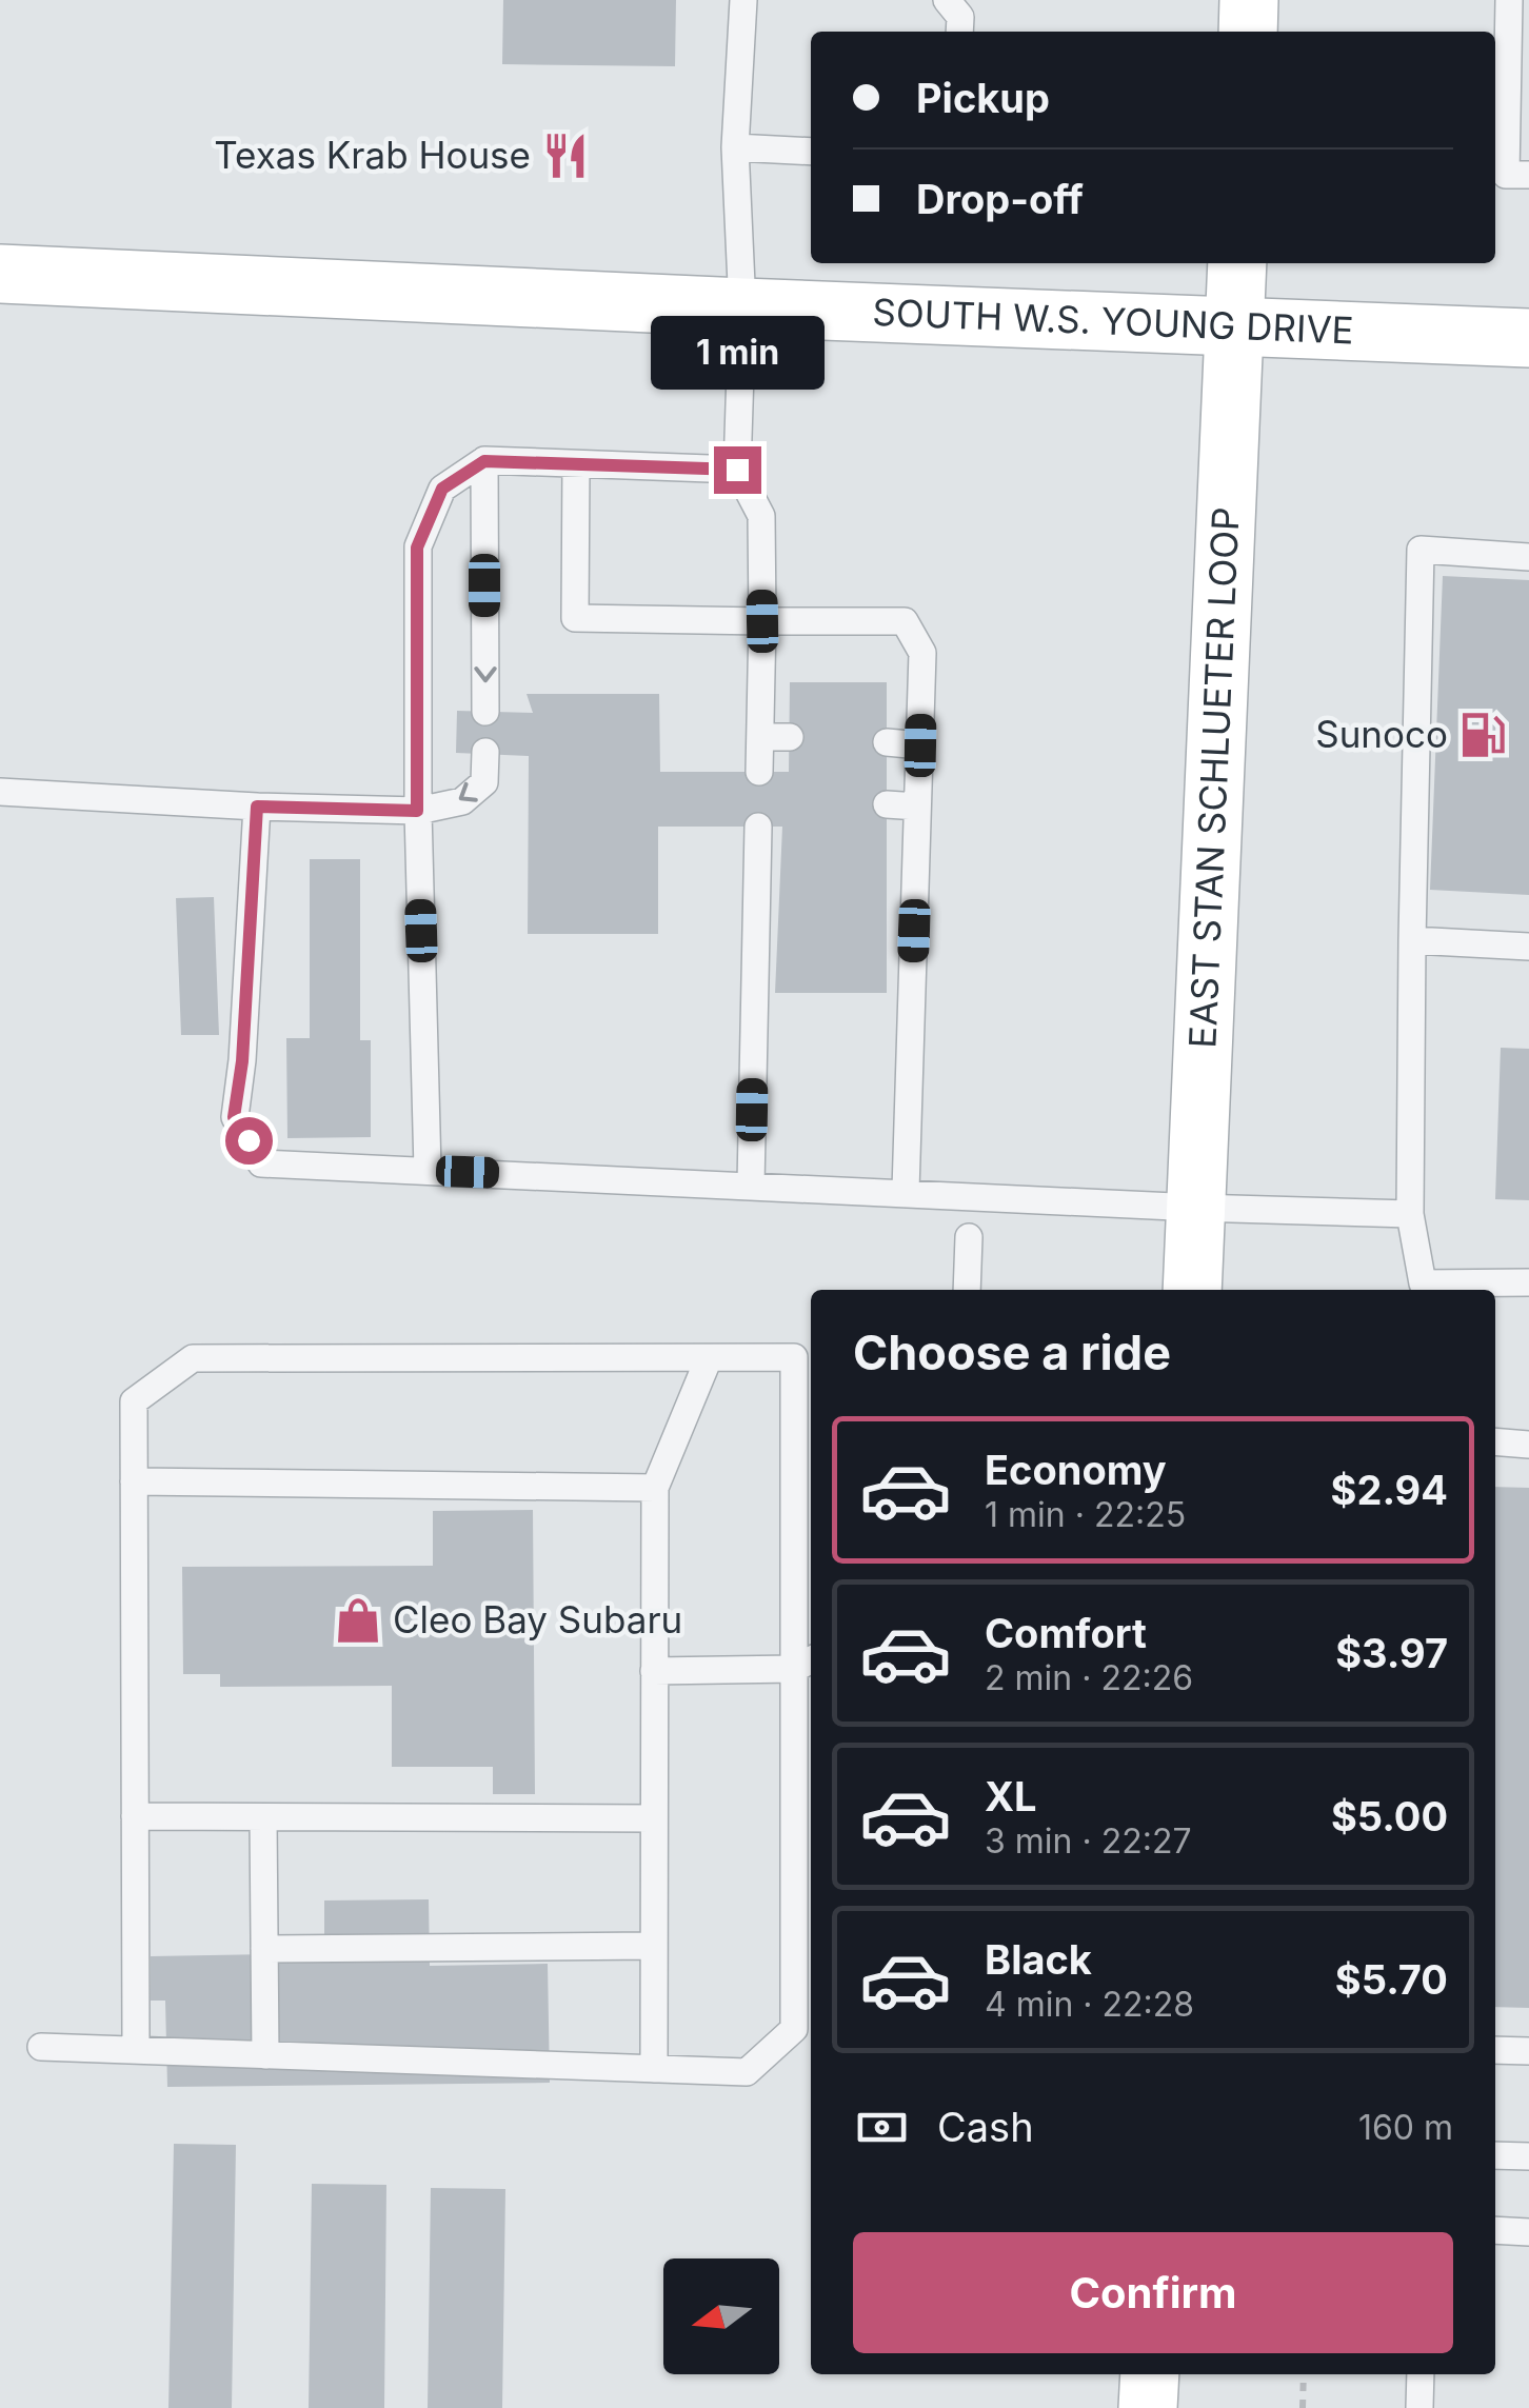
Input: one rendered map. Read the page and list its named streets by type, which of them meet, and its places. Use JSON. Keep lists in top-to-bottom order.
{
  "streets": {
    "main road": ["SOUTH W.S. YOUNG DRIVE", "EAST STAN SCHLUETER LOOP"]
  },
  "crossings": [
    ["SOUTH W.S. YOUNG DRIVE", "EAST STAN SCHLUETER LOOP"]
  ],
  "places": {
    "restaurant": ["Texas Krab House"],
    "fuel station": ["Sunoco"],
    "shop": ["Cleo Bay Subaru"]
  },
  "north": "left",
  "page": {
    "banner": ["Pickup", "Drop-off"],
    "bubble": "1 min",
    "heading": "Choose a ride",
    "list": [
      {
        "name": "Economy",
        "note": "1 min · 22:25",
        "value": "$2.94"
      },
      {
        "name": "Comfort",
        "note": "2 min · 22:26",
        "value": "$3.97"
      },
      {
        "name": "XL",
        "note": "3 min · 22:27",
        "value": "$5.00"
      },
      {
        "name": "Black",
        "note": "4 min · 22:28",
        "value": "$5.70"
      }
    ],
    "pay": ["Cash", "160 m"],
    "buttons": "Confirm"
  }
}
